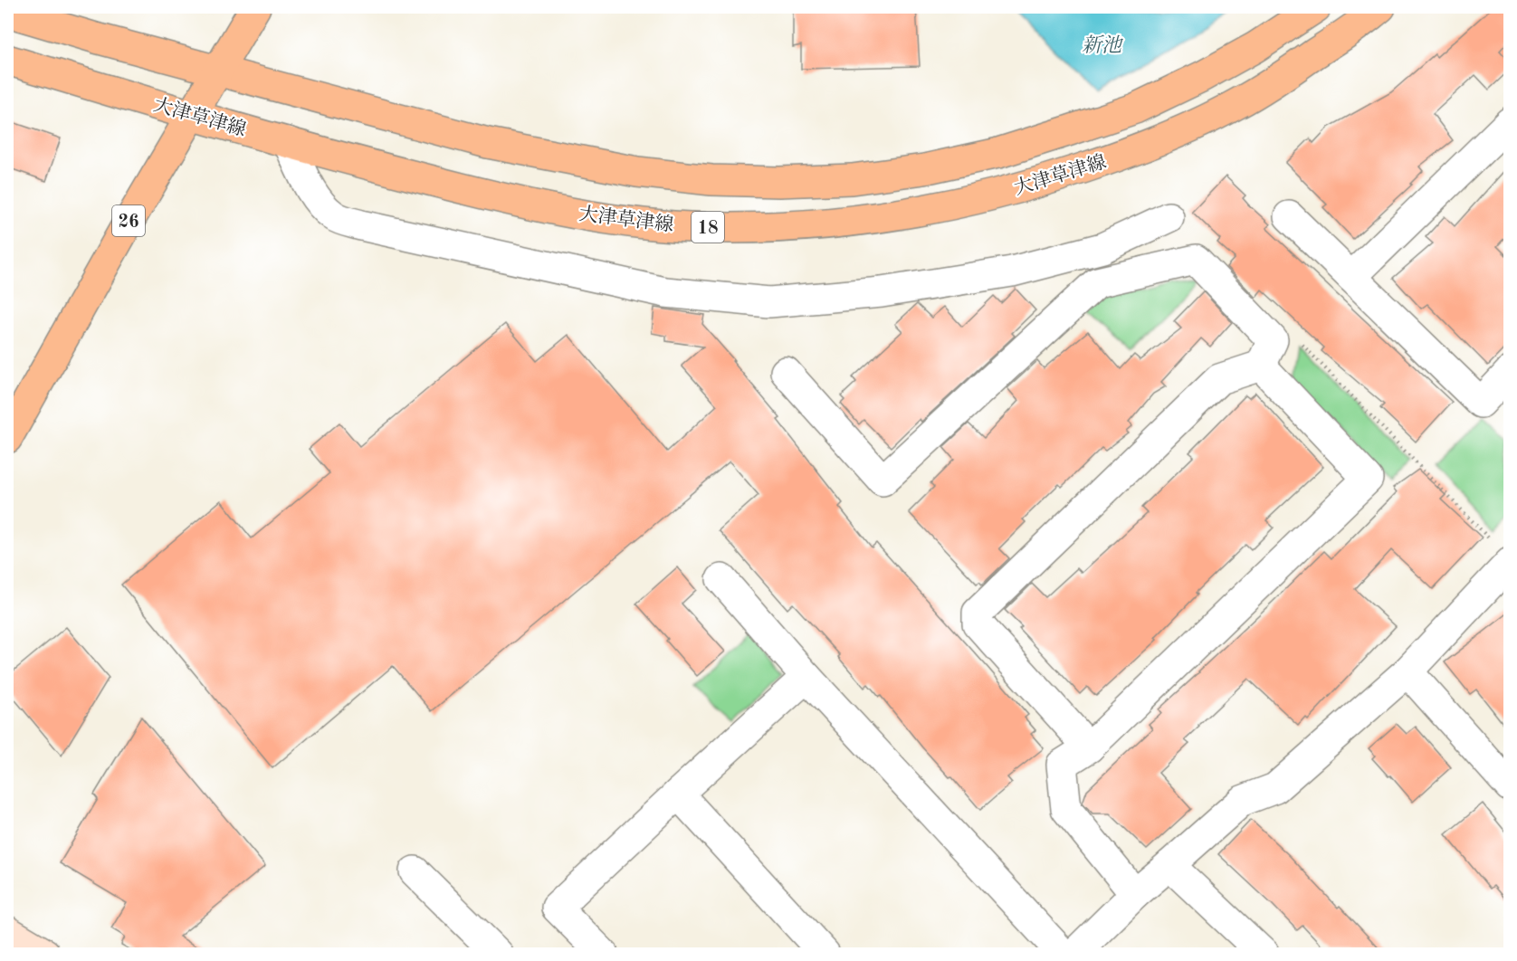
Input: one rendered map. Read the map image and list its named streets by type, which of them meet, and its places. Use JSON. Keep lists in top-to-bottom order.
{
  "streets": {
    "main road": ["大津草津線", "26", "18"]
  },
  "crossings": [
    ["大津草津線", "26"]
  ],
  "water": ["新池"]
}
